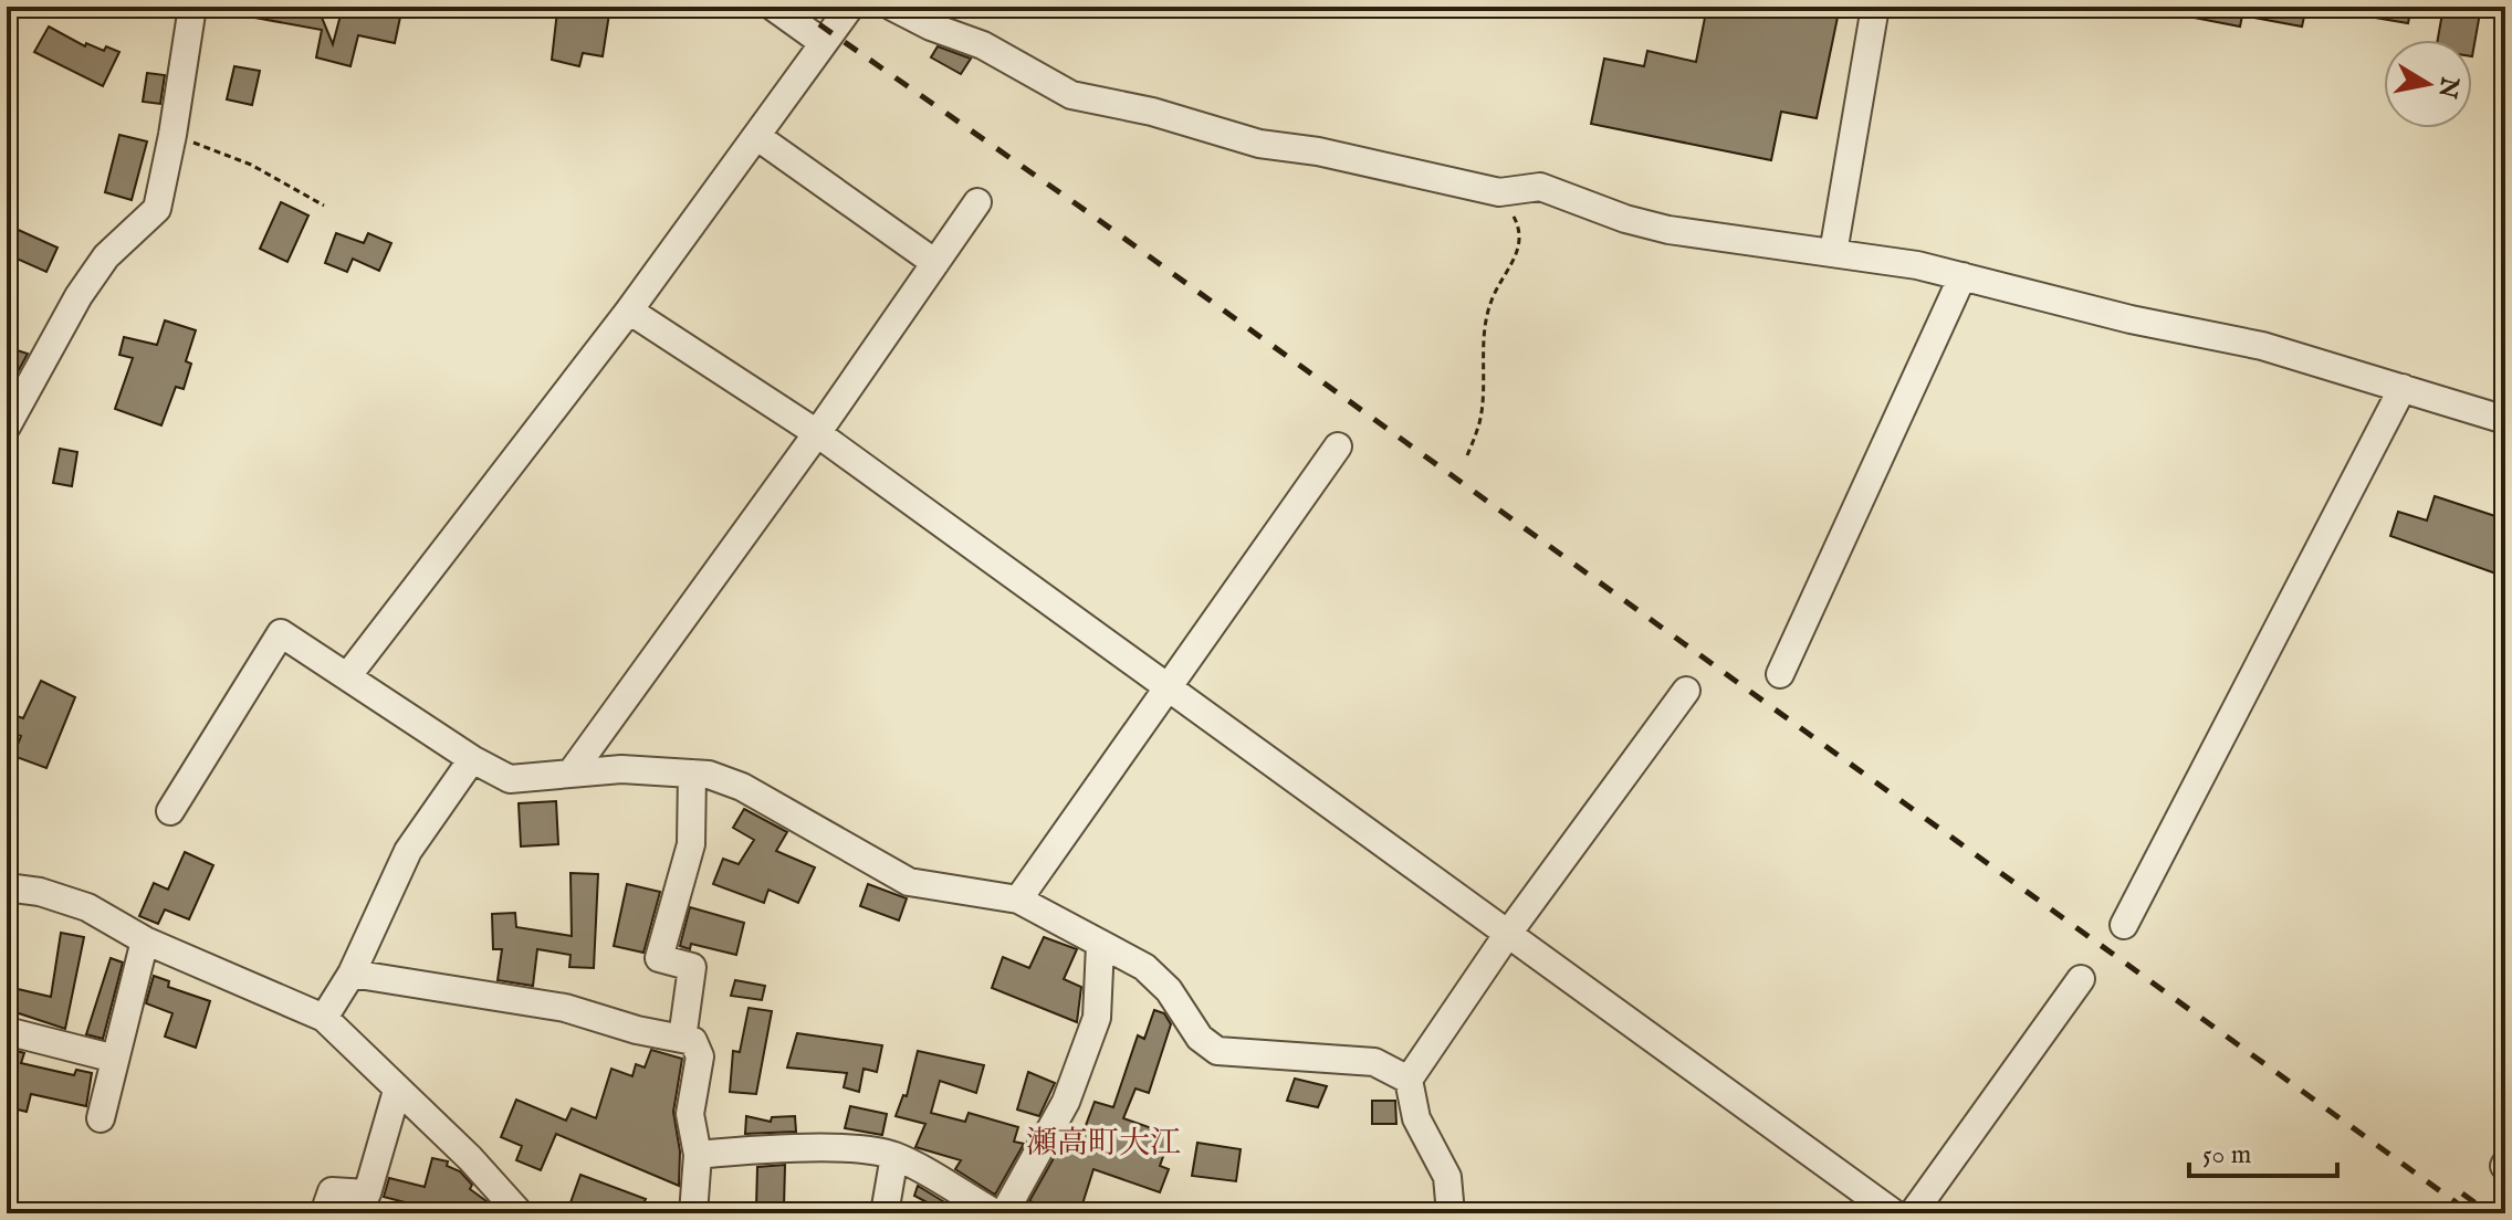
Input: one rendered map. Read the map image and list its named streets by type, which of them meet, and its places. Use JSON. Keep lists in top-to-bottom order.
{
  "districts": ["瀬高町大江"],
  "scale_bar": "50 m",
  "north": "right"
}
